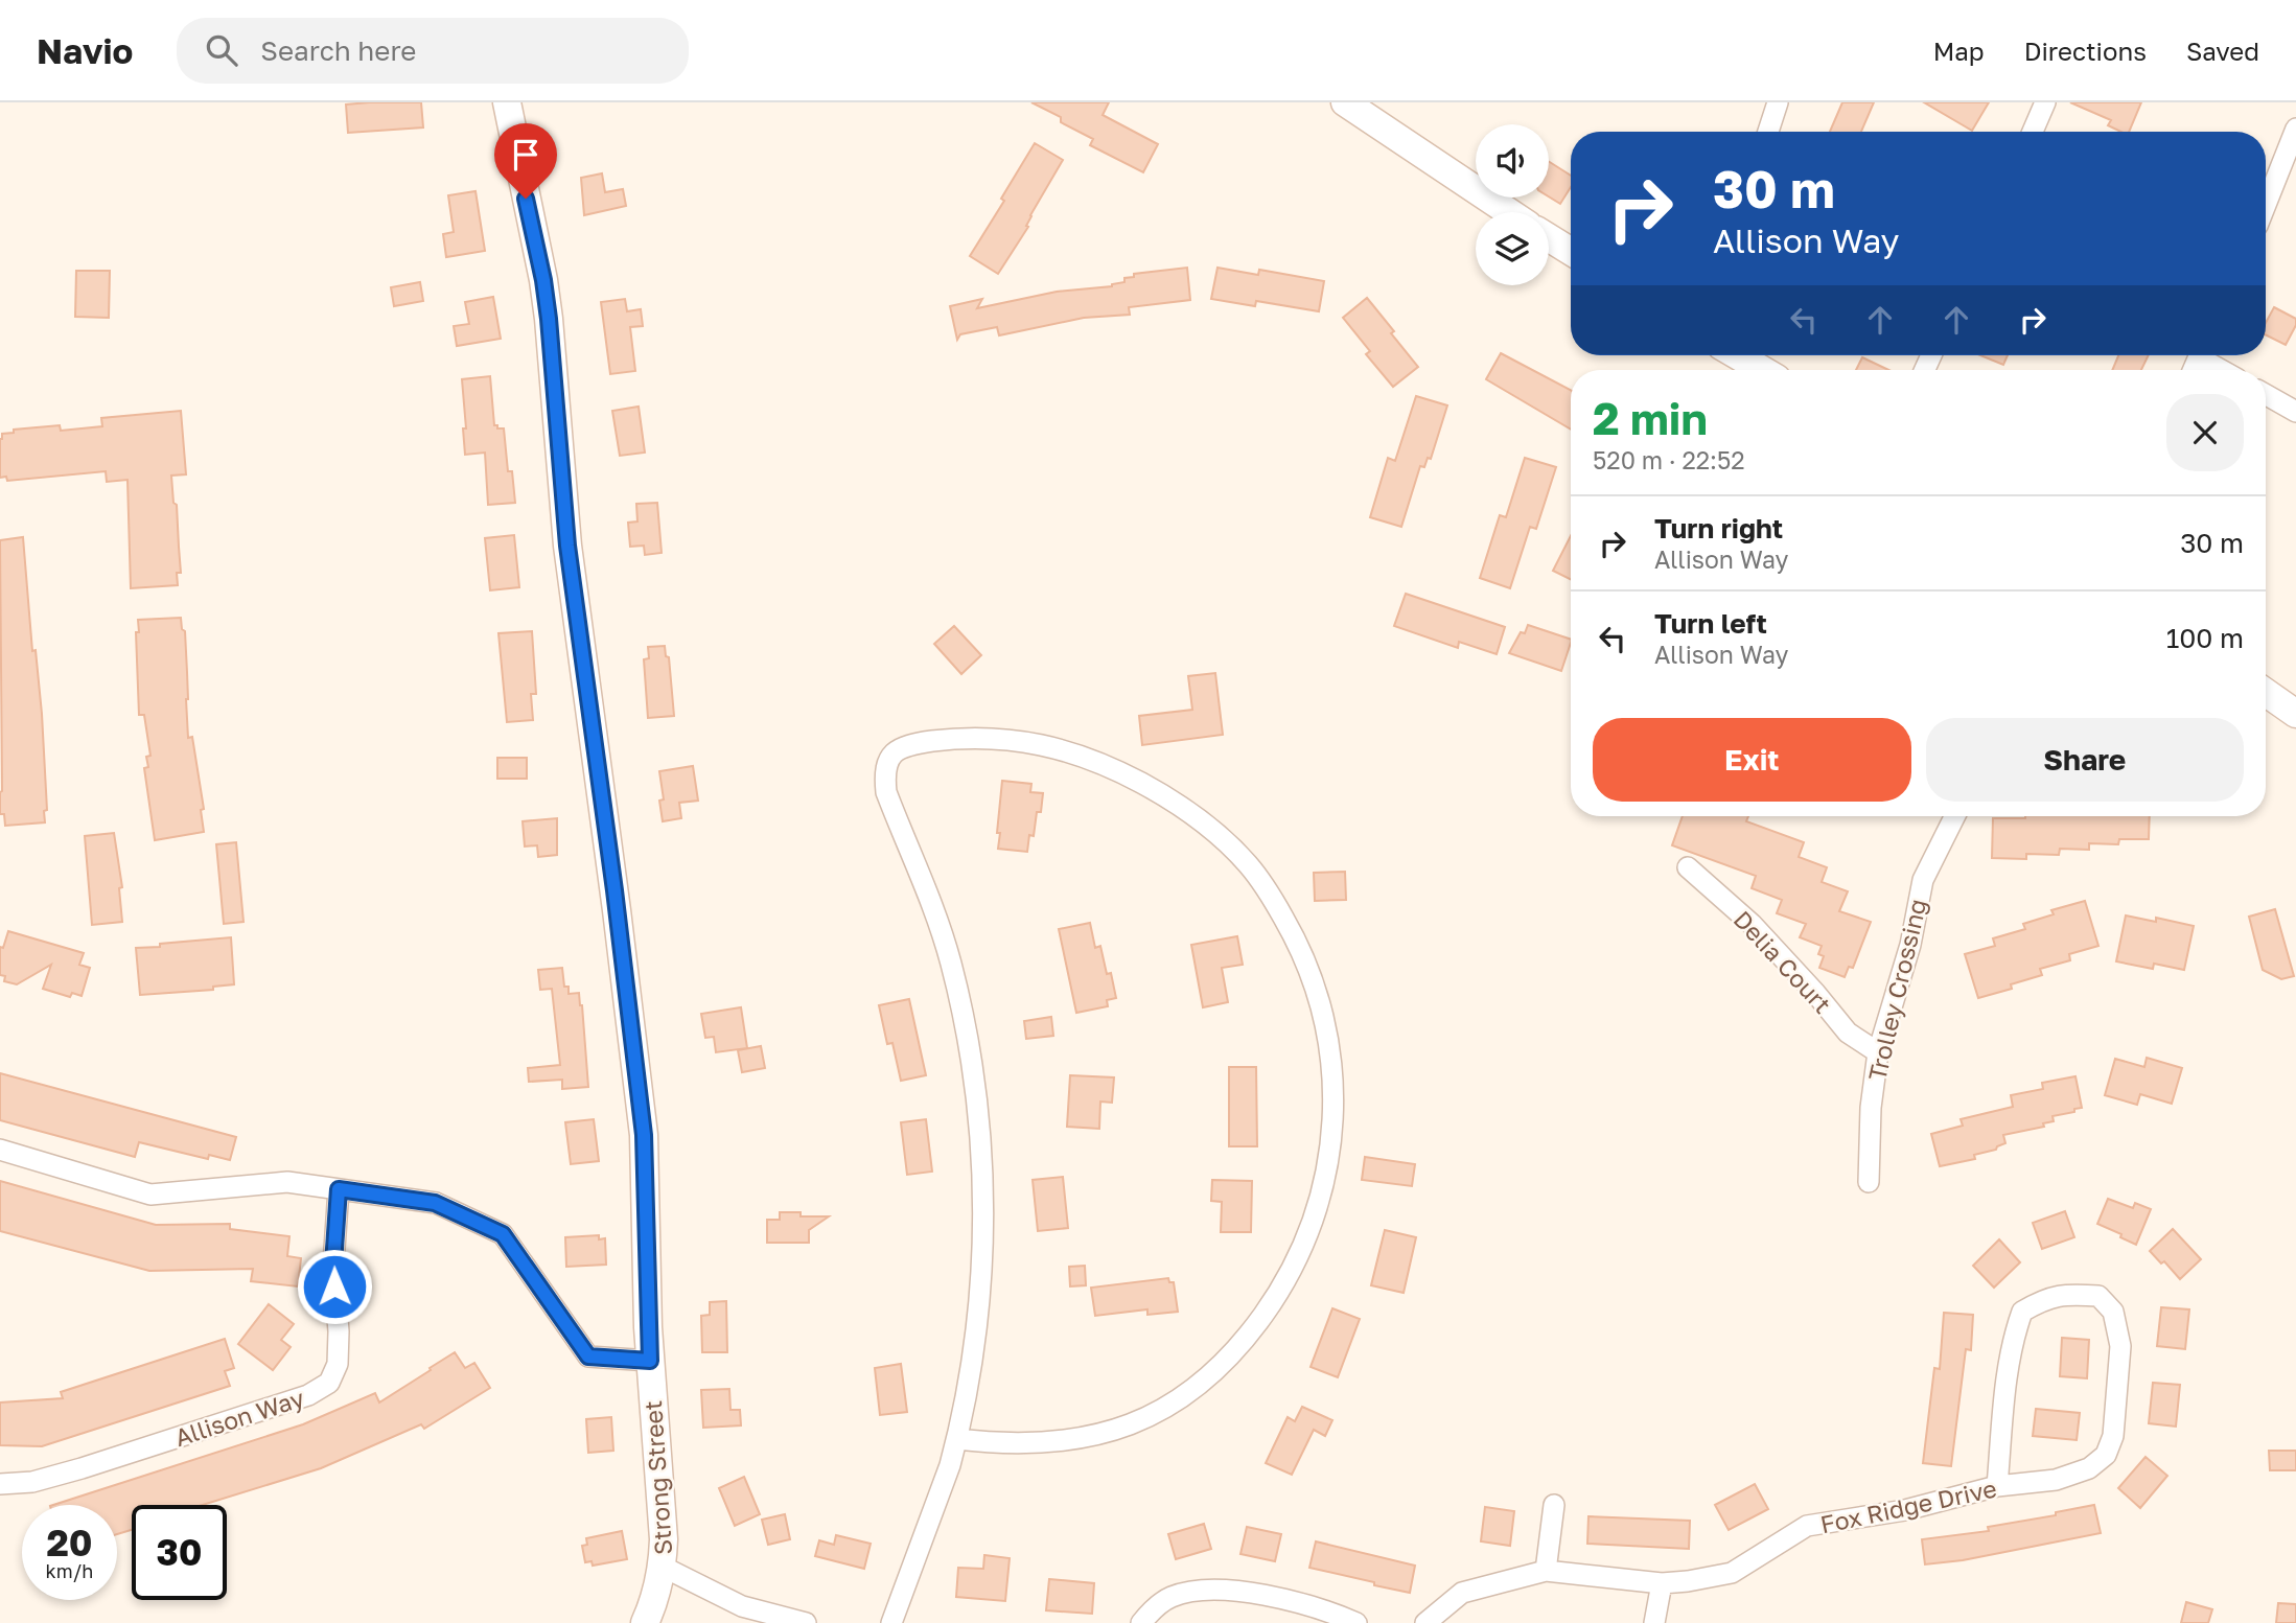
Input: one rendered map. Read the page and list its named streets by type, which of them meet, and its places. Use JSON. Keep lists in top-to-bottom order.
{
  "streets": {
    "street": [
      "Delia Court",
      "Trolley Crossing",
      "Allison Way",
      "Strong Street",
      "Fox Ridge Drive"
    ]
  },
  "crossings": [
    ["Delia Court", "Trolley Crossing"]
  ],
  "page": {
    "header": "Navio",
    "search": "Search here",
    "nav": ["Map", "Directions", "Saved"],
    "turn": ["30 m", "Allison Way"],
    "heading": ["2 min", "520 m · 22:52"],
    "list": [
      {
        "name": "Turn right",
        "note": "Allison Way",
        "value": "30 m"
      },
      {
        "name": "Turn left",
        "note": "Allison Way",
        "value": "100 m"
      }
    ],
    "buttons": ["Exit", "Share"],
    "speed": "20 km/h",
    "limit": "30"
  }
}
